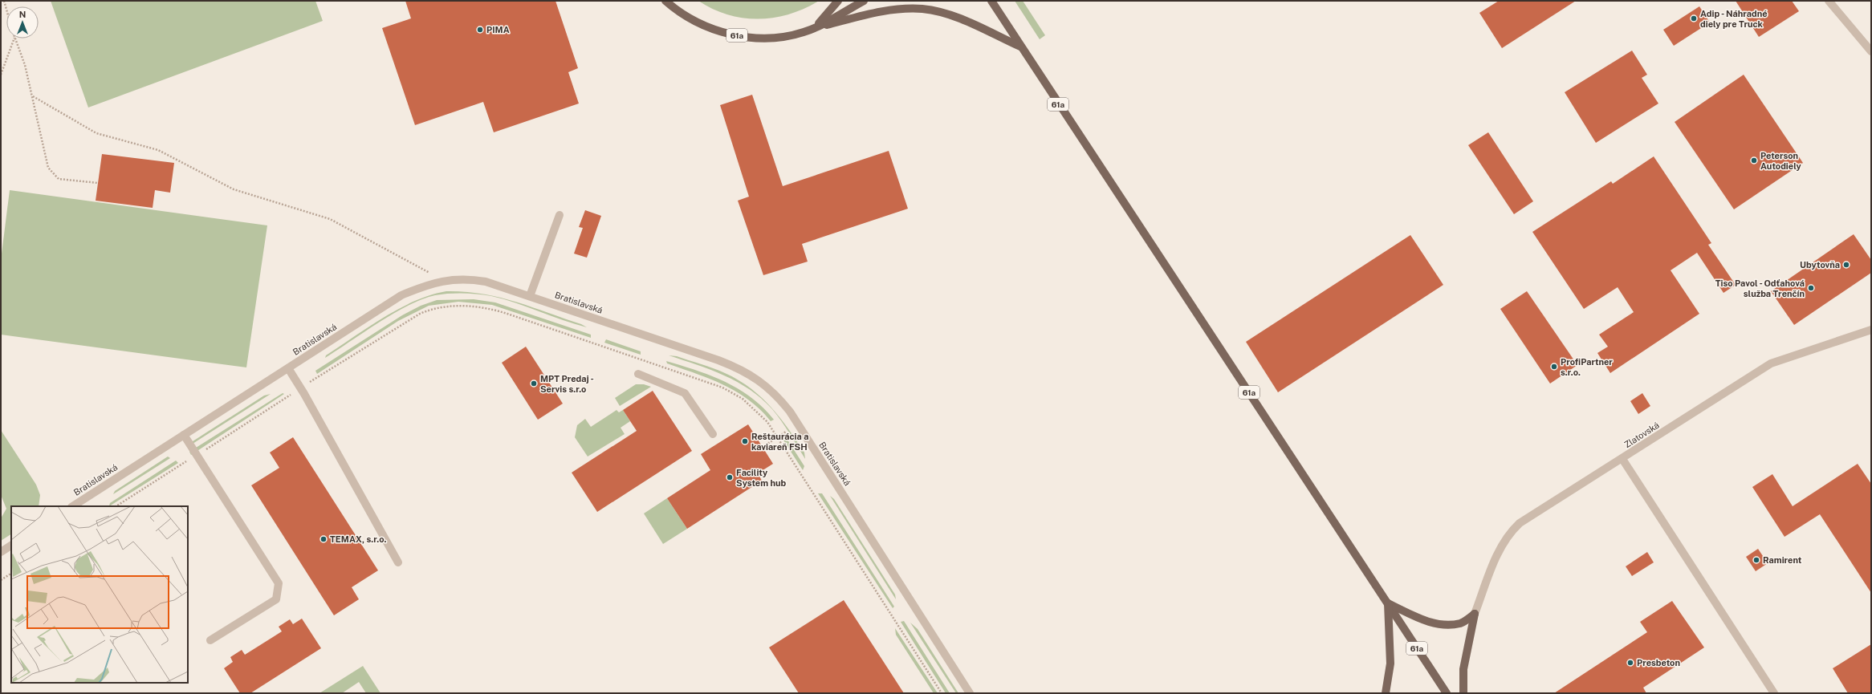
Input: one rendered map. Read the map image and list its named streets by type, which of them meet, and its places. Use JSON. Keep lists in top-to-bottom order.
{
  "streets": {
    "main road": ["61a"],
    "street": ["Bratislavská", "Zlatovská"]
  },
  "places": [
    "Adip - Náhradné diely pre Truck",
    "PIMA",
    "Peterson Autodiely",
    "Ubytovňa",
    "Tiso Pavol - Odťahová služba Trenčín",
    "ProfiPartner s.r.o.",
    "MPT Predaj - Servis s.r.o",
    "Reštaurácia a kaviareň FSH",
    "Facility System hub",
    "TEMAX, s.r.o.",
    "Ramirent",
    "Presbeton"
  ],
  "north": "top"
}
